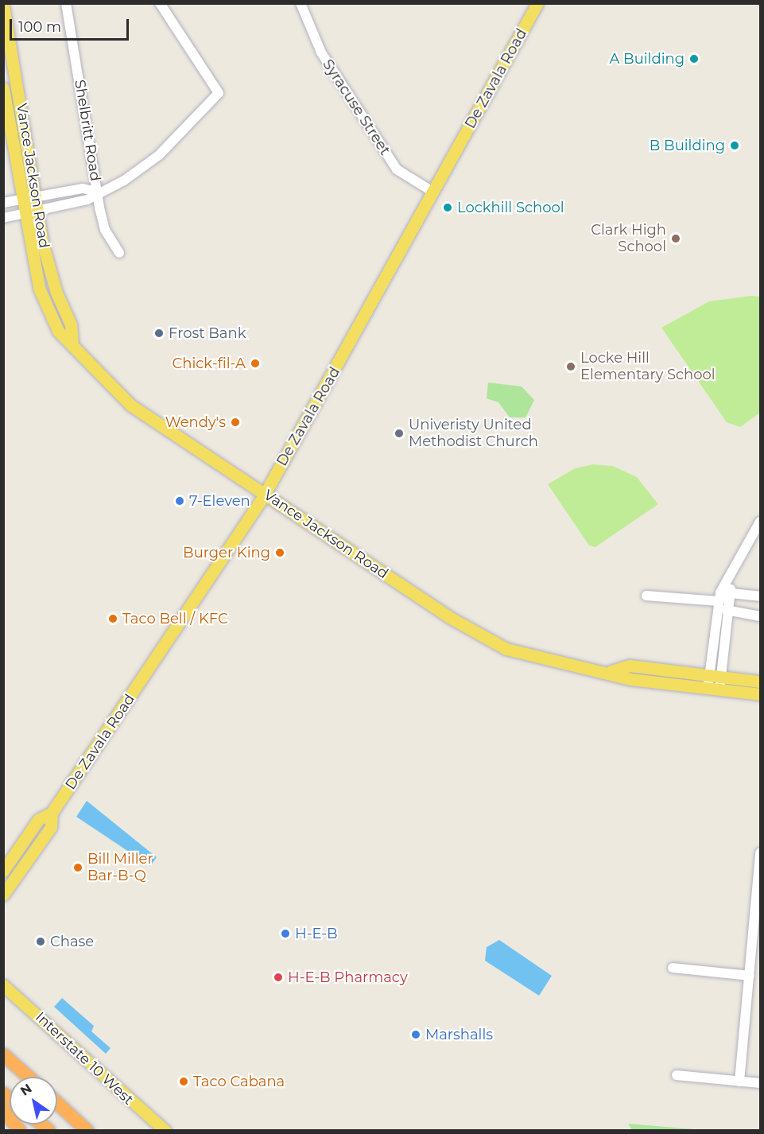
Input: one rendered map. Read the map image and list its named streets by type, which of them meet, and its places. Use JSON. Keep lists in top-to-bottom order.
{
  "streets": {
    "main road": ["De Zavala Road", "Vance Jackson Road", "Interstate 10 West"],
    "street": ["Syracuse Street", "Shelbritt Road"]
  },
  "crossings": [
    ["De Zavala Road", "Syracuse Street"],
    ["De Zavala Road", "Vance Jackson Road"]
  ],
  "places": [
    "A Building",
    "B Building",
    "Lockhill School",
    "Clark High School",
    "Frost Bank",
    "Chick-fil-A",
    "Locke Hill Elementary School",
    "Wendy's",
    "Univeristy United Methodist Church",
    "7-Eleven",
    "Burger King",
    "Taco Bell / KFC",
    "Bill Miller Bar-B-Q",
    "H-E-B",
    "Chase",
    "H-E-B Pharmacy",
    "Marshalls",
    "Taco Cabana"
  ],
  "scale_bar": "100 m",
  "north": "top left"
}
